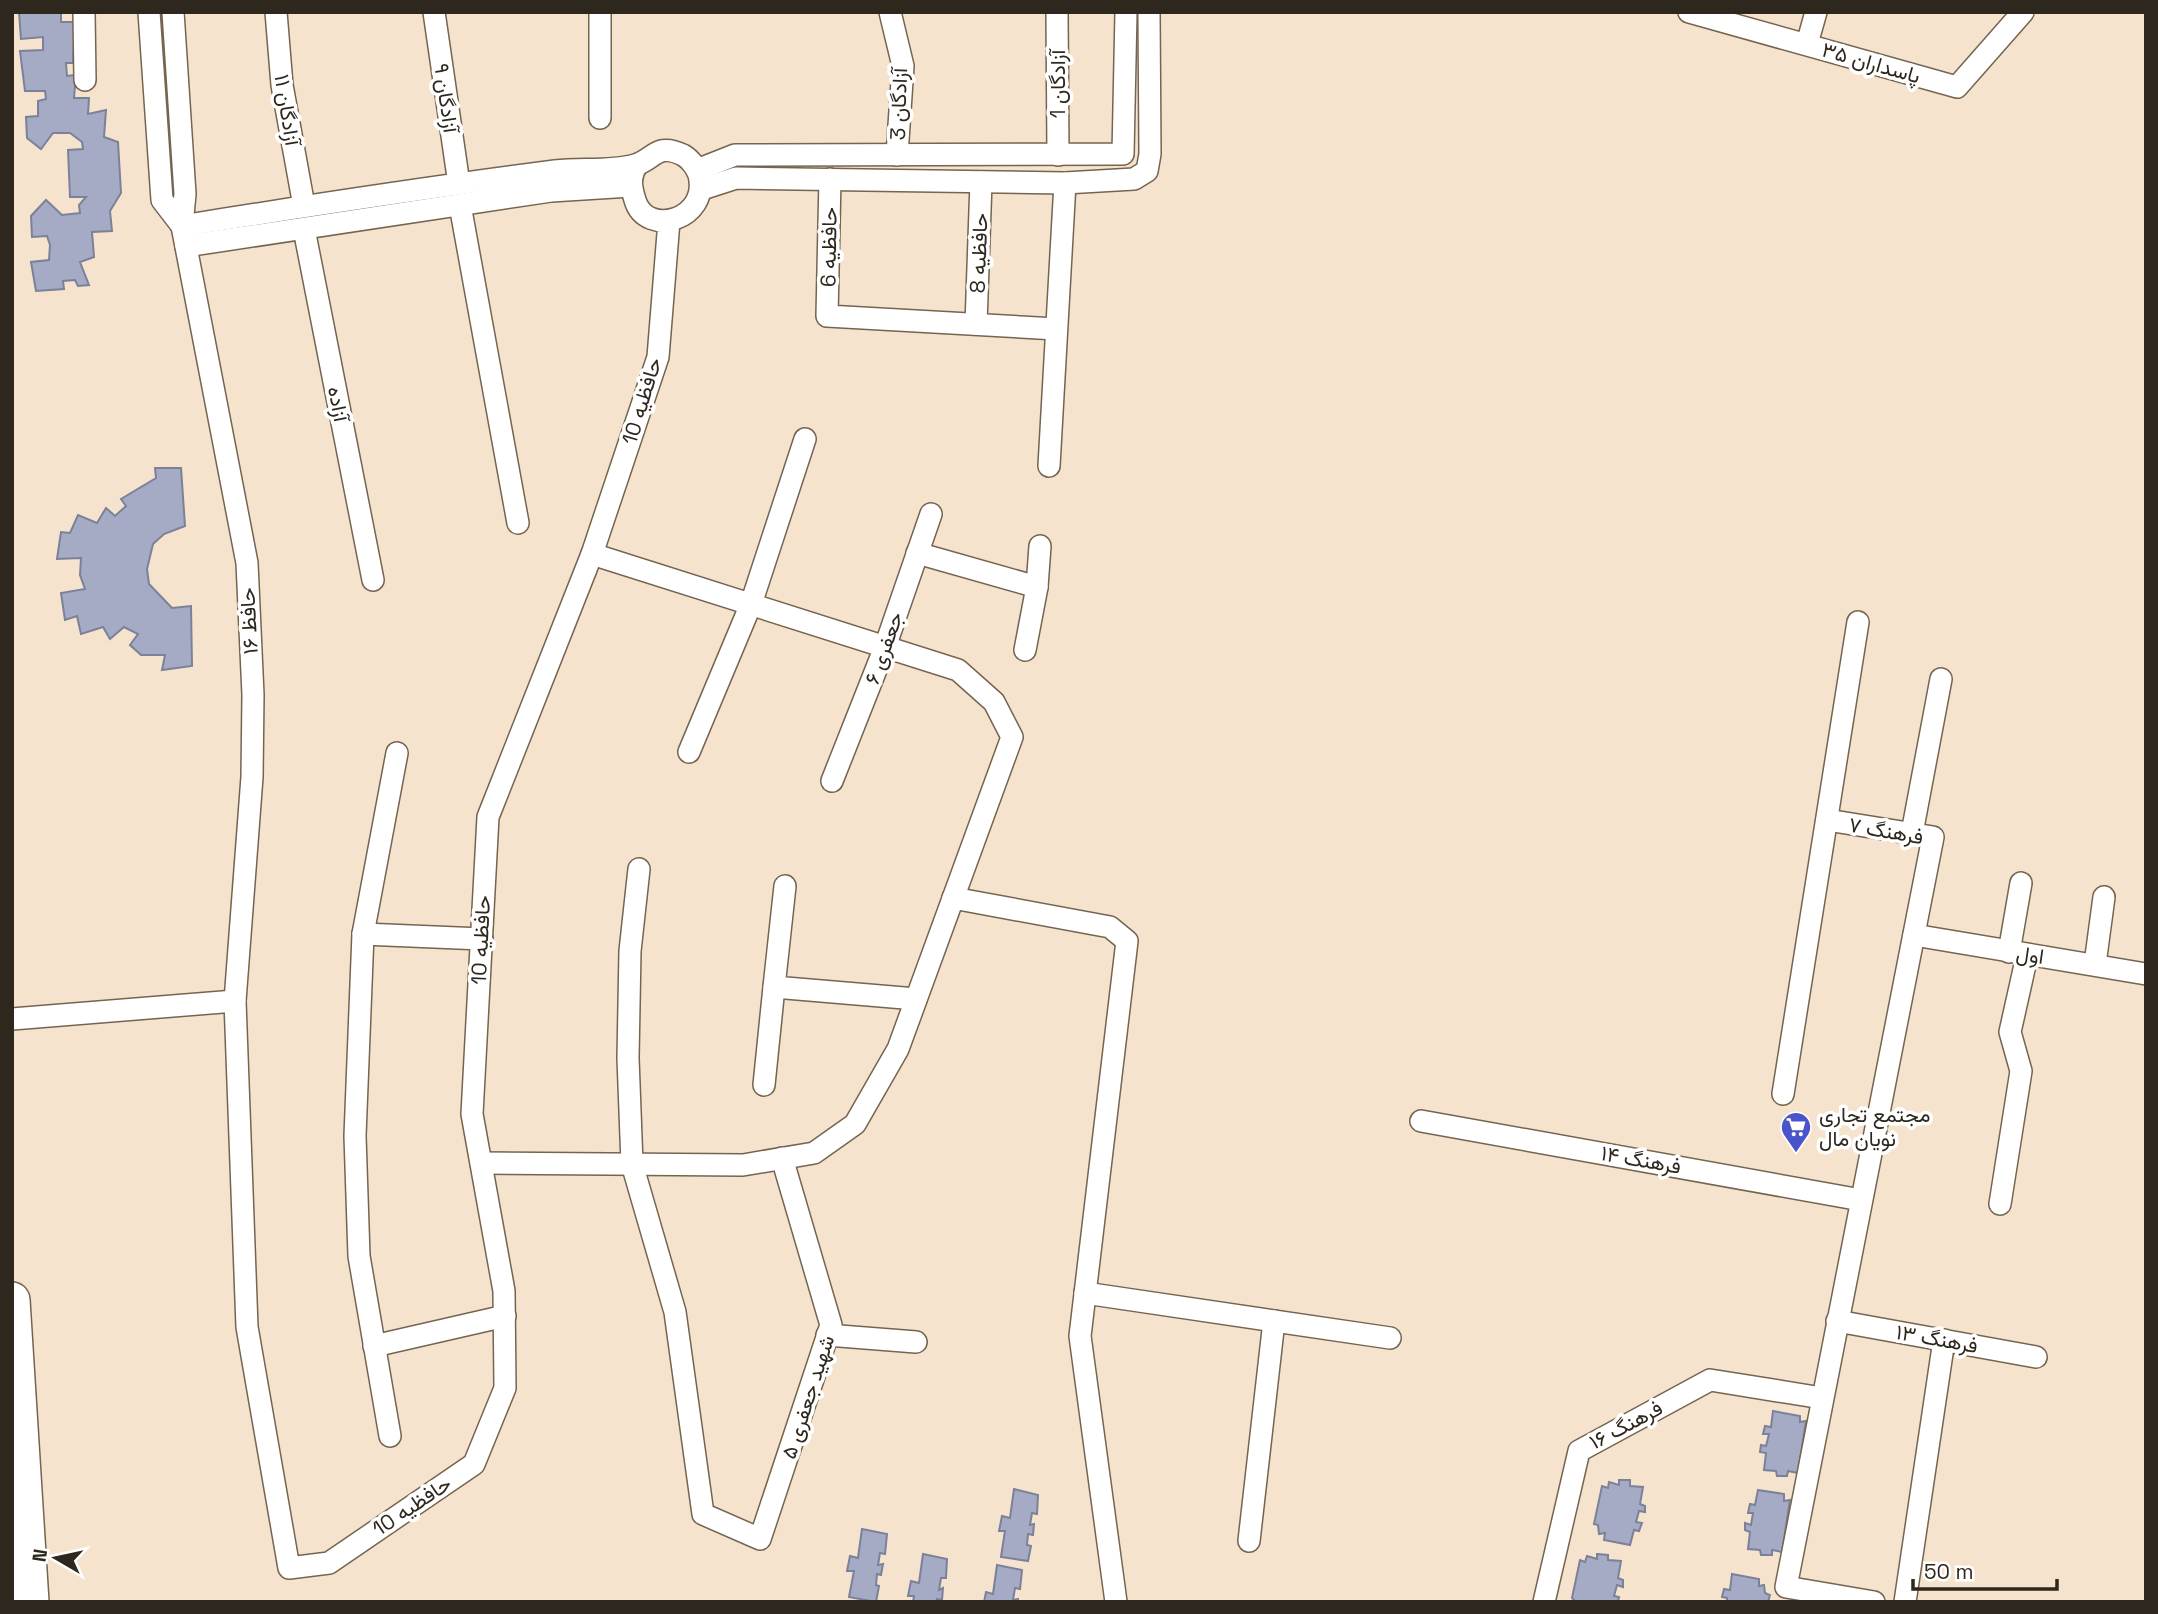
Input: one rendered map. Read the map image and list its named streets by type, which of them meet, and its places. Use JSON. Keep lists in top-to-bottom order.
{
  "streets": {
    "street": [
      "پاسداران ۳۵",
      "آزادگان 1",
      "آزادگان ۹",
      "آزادگان 3",
      "آزادگان ۱۱",
      "حافظیه 6",
      "حافظیه 8",
      "حافظیه 10",
      "آزاده",
      "حافظ ۱۶",
      "جعفری ۶",
      "فرهنگ ۷",
      "اول",
      "فرهنگ ۱۴",
      "فرهنگ ۱۳",
      "شهید جعفری ۵",
      "فرهنگ ۱۶"
    ]
  },
  "crossings": [
    ["حافظیه 6", "حافظیه 8"],
    ["حافظیه 10", "حافظ ۱۶"],
    ["فرهنگ ۷", "اول"]
  ],
  "places": {
    "supermarket": ["مجتمع تجاری نویان مال"]
  },
  "scale_bar": "50 m",
  "north": "left"
}
